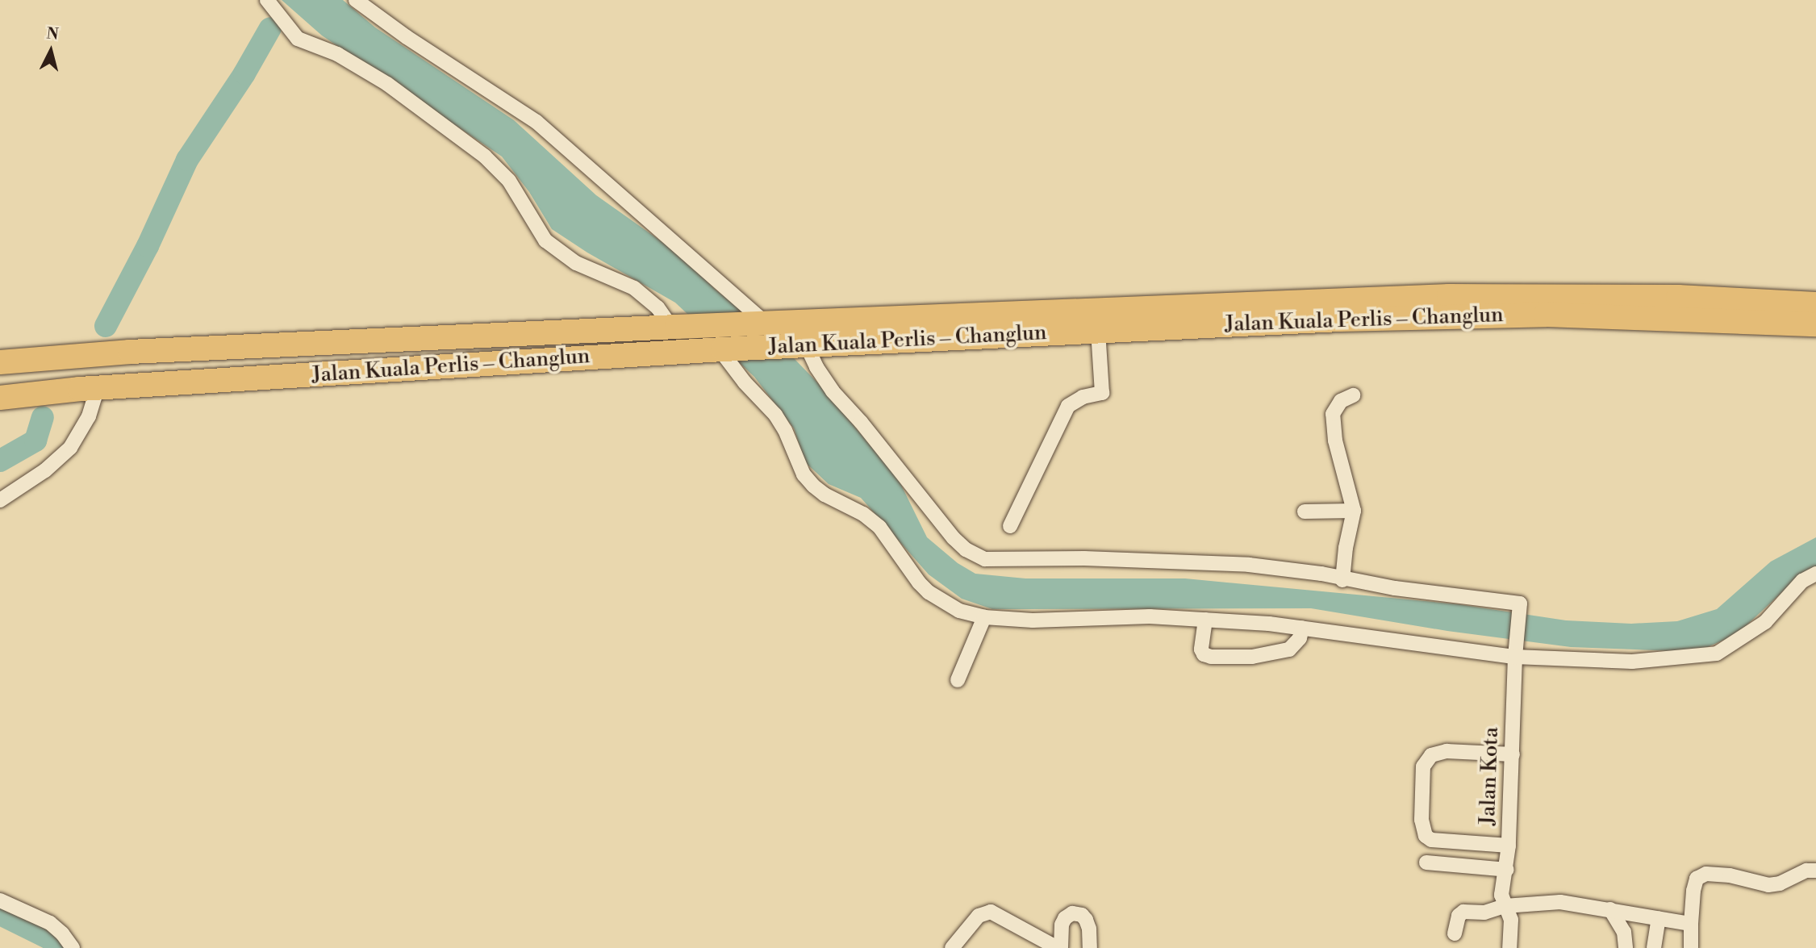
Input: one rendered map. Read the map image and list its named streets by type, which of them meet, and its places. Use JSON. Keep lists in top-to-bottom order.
{
  "streets": {
    "highway": ["Jalan Kuala Perlis – Changlun"],
    "street": ["Jalan Kota"]
  },
  "north": "top"
}
